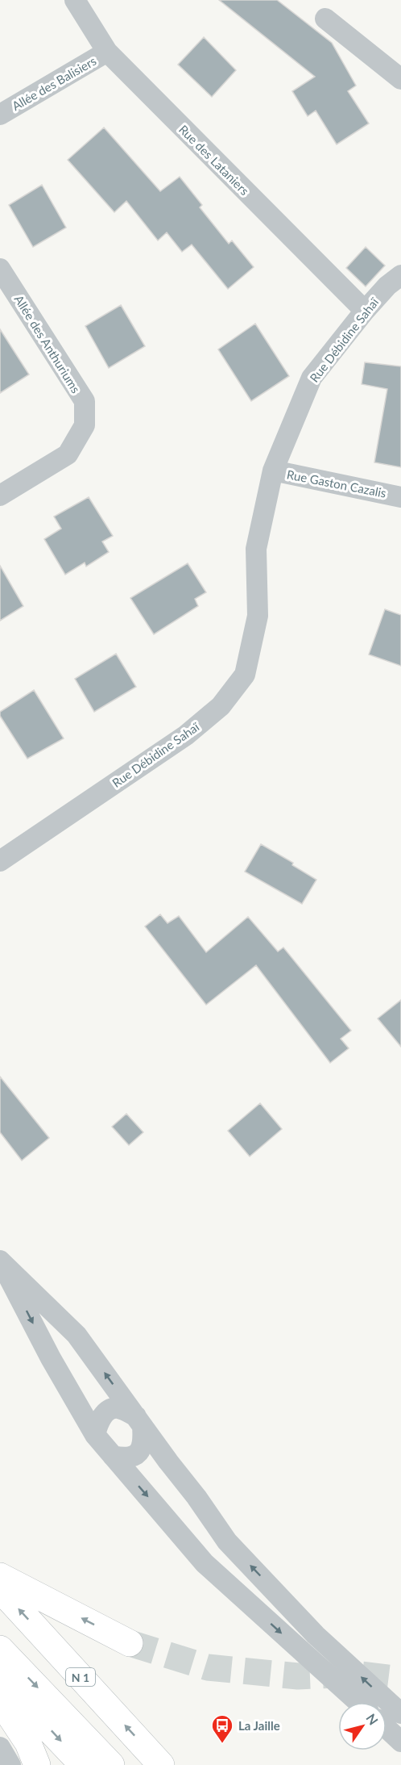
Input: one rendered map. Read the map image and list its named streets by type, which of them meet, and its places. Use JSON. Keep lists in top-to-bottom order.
{
  "streets": {
    "highway": ["N 1"],
    "street": [
      "Allée des Balisiers",
      "Rue des Lataniers",
      "Rue Débidine Sahaï",
      "Allée des Anthuriums",
      "Rue Gaston Cazalis"
    ]
  },
  "crossings": [
    ["Allée des Balisiers", "Rue des Lataniers"],
    ["Rue des Lataniers", "Rue Débidine Sahaï"],
    ["Rue Débidine Sahaï", "Rue Gaston Cazalis"]
  ],
  "places": {
    "bus stop": ["La Jaille"]
  },
  "north": "top right"
}
